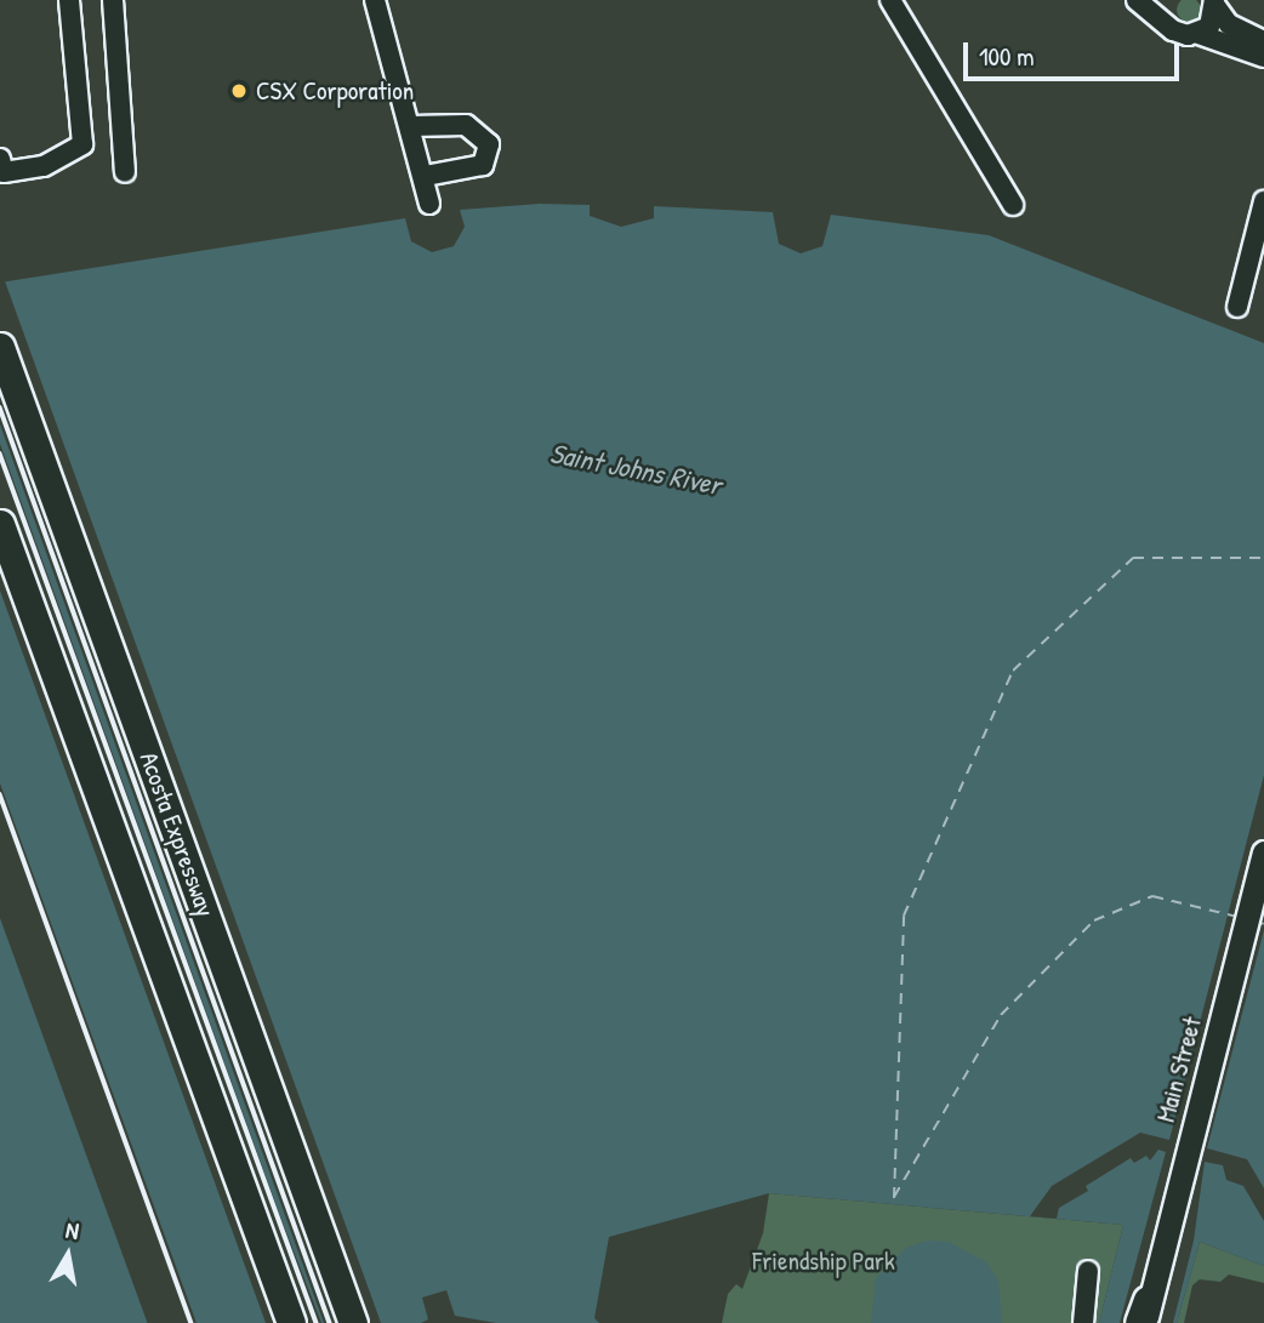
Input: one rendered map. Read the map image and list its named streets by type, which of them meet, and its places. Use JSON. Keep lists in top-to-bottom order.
{
  "streets": {
    "highway": ["Acosta Expressway"],
    "main road": ["Main Street"]
  },
  "water": ["Saint Johns River"],
  "parks": ["Friendship Park"],
  "places": ["CSX Corporation"],
  "scale_bar": "100 m",
  "north": "top"
}
